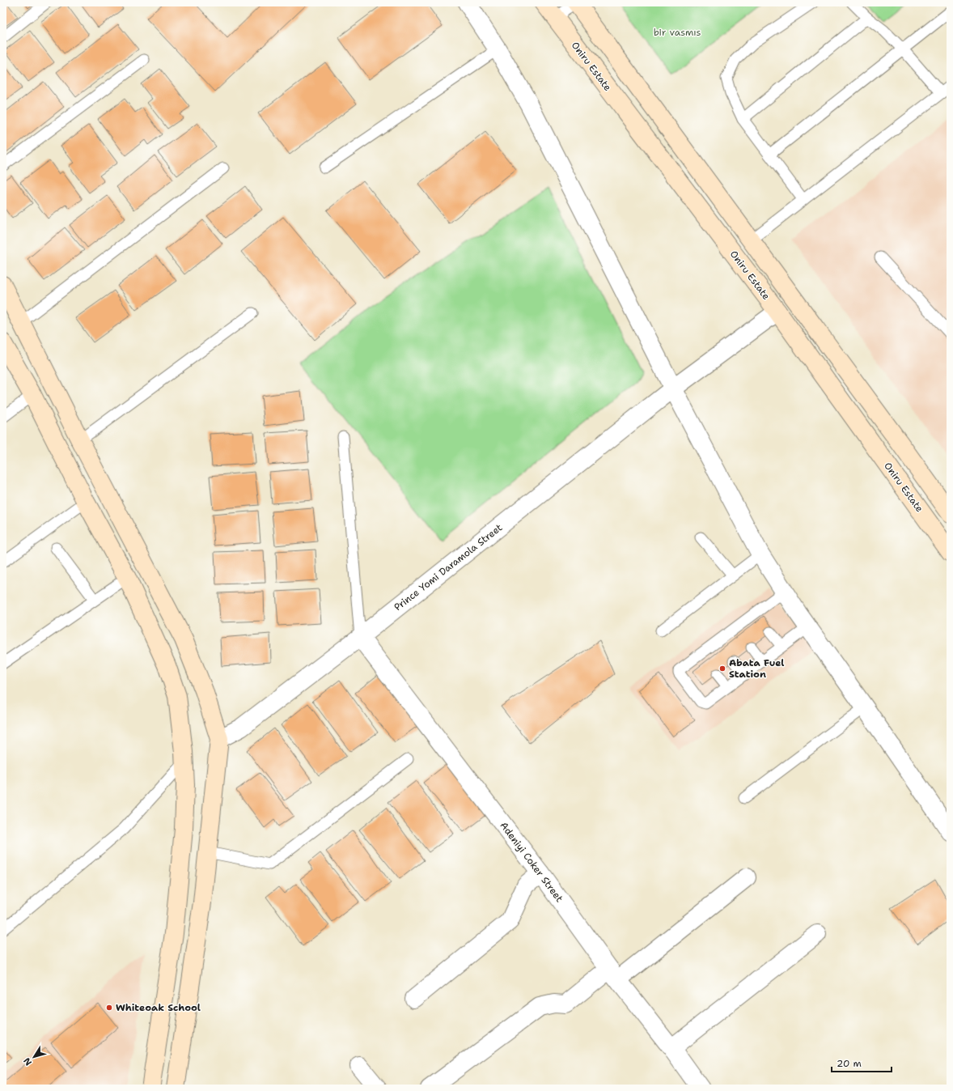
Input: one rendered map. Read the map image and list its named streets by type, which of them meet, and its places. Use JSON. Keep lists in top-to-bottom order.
{
  "streets": {
    "street": ["Oniru Estate", "Prince Yomi Daramola Street", "Adeniyi Coker Street"]
  },
  "crossings": [
    ["Oniru Estate", "Prince Yomi Daramola Street"],
    ["Prince Yomi Daramola Street", "Adeniyi Coker Street"]
  ],
  "parks": ["bir vasmıs"],
  "places": ["Abata Fuel Station", "Whiteoak School"],
  "scale_bar": "20 m",
  "north": "bottom left"
}
